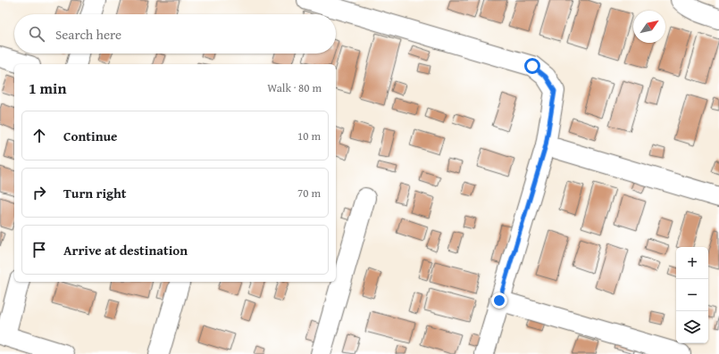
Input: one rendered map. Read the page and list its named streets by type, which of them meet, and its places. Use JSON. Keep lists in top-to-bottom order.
{
  "north": "top right",
  "page": {
    "search": "Search here",
    "heading": ["1 min", "Walk · 80 m"],
    "list": [
      ["Continue", "10 m"],
      ["Turn right", "70 m"],
      "Arrive at destination"
    ],
    "map_buttons": ["+", "−"]
  }
}
